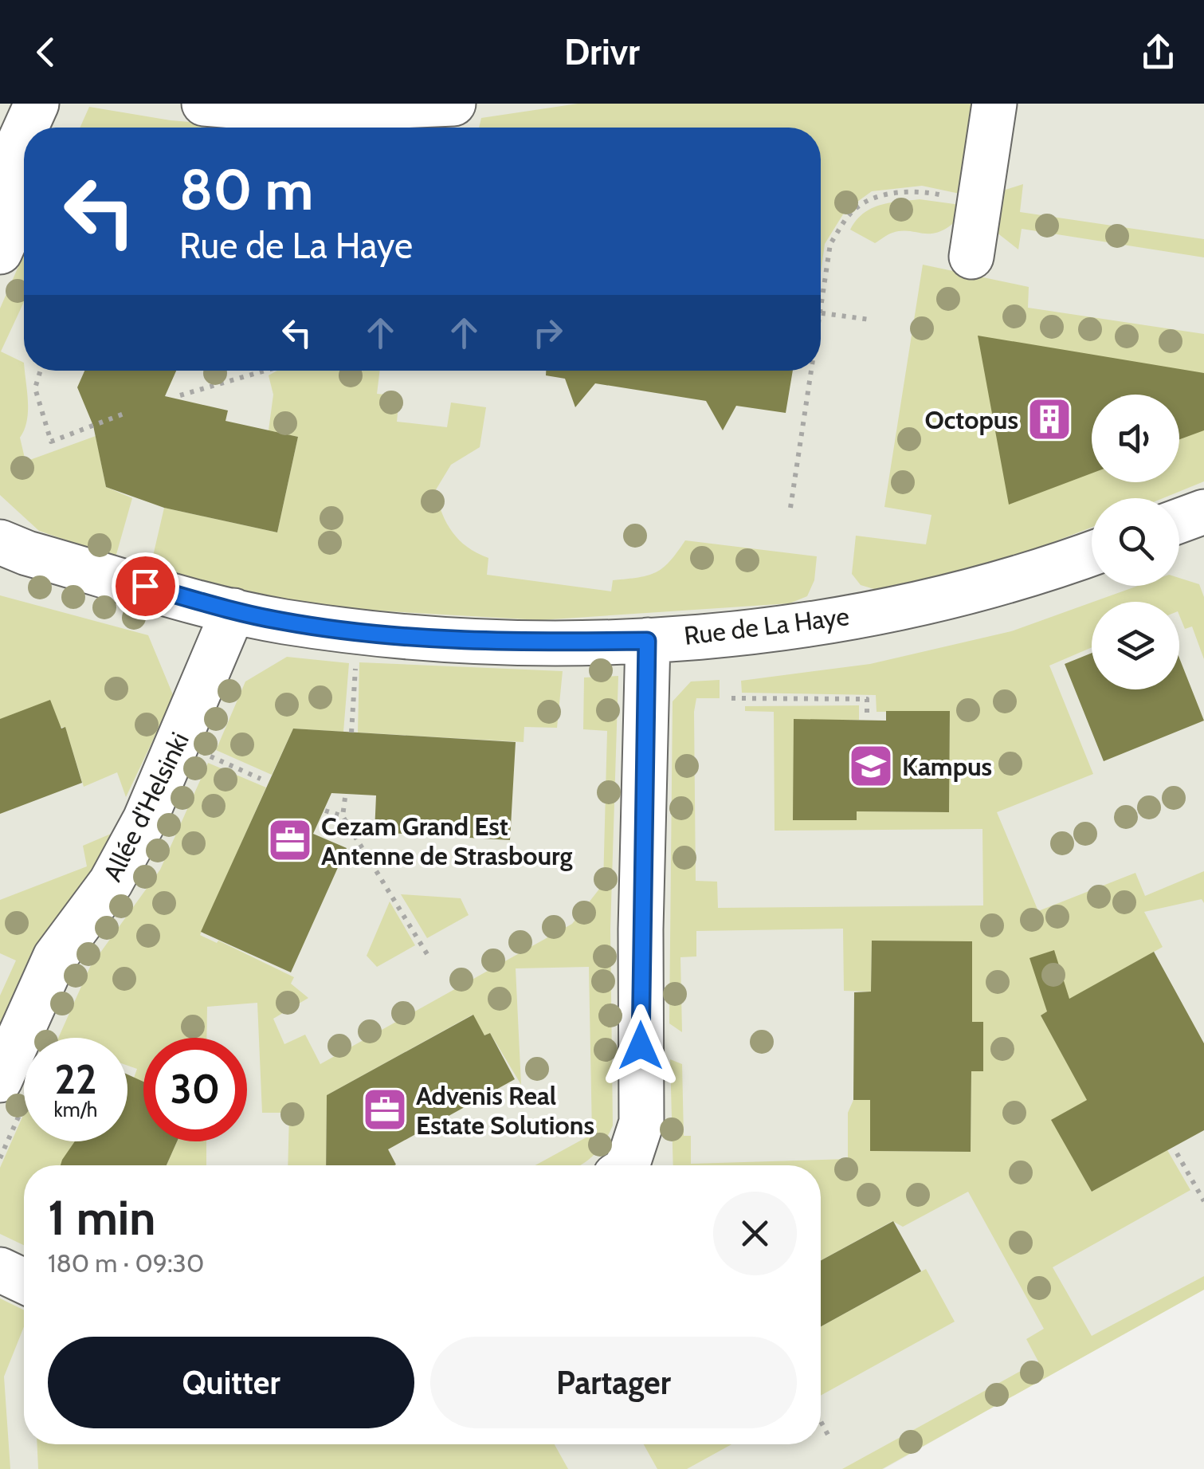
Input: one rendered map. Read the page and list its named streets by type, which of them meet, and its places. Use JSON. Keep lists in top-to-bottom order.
{
  "streets": {
    "street": ["Rue de La Haye", "Allée d'Helsinki"]
  },
  "crossings": [
    ["Rue de La Haye", "Allée d'Helsinki"]
  ],
  "places": {
    "building": ["Octopus"],
    "school or university": ["Kampus"],
    "office": ["Cezam Grand Est Antenne de Strasbourg", "Advenis Real Estate Solutions"]
  },
  "page": {
    "header": "Drivr",
    "turn": ["80 m", "Rue de La Haye"],
    "speed": "22 km/h",
    "limit": "30",
    "heading": ["1 min", "180 m · 09:30"],
    "buttons": ["Quitter", "Partager"]
  }
}
